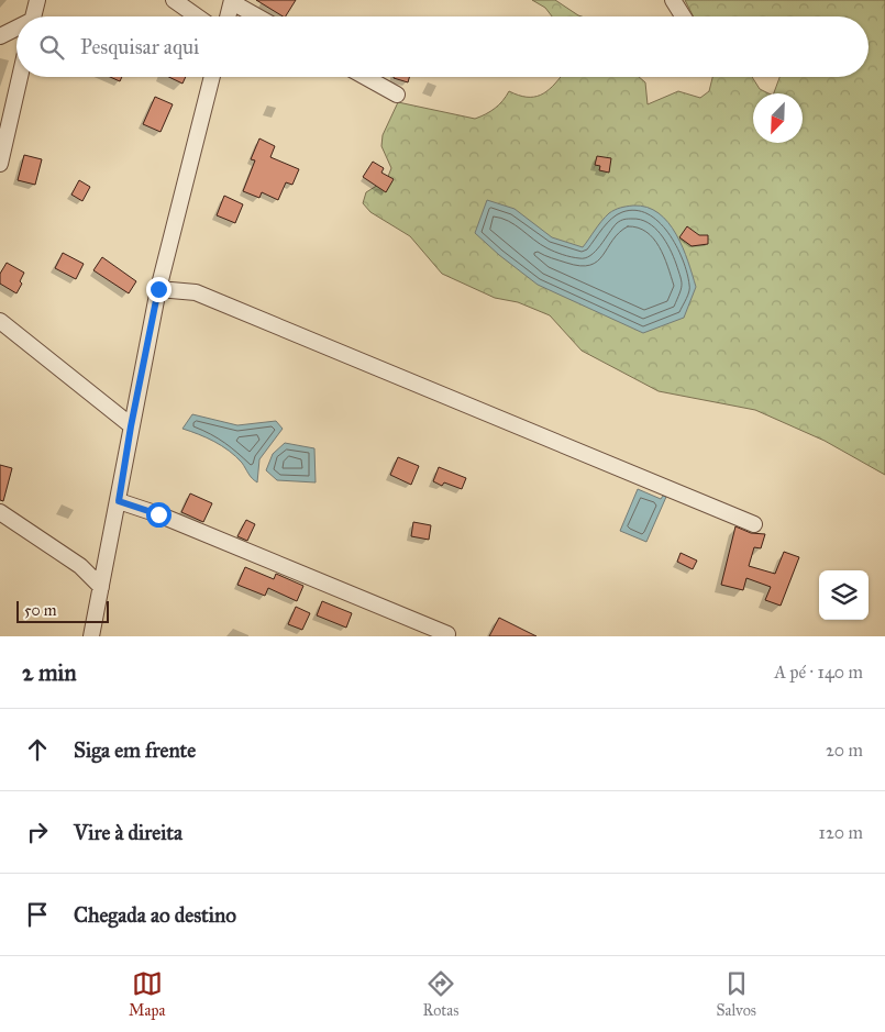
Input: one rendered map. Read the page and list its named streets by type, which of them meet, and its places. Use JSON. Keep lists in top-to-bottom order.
{
  "scale_bar": "50 m",
  "north": "bottom left",
  "page": {
    "search": "Pesquisar aqui",
    "scale": "50 m",
    "heading": ["2 min", "A pé · 140 m"],
    "list": [
      ["Siga em frente", "20 m"],
      ["Vire à direita", "120 m"],
      "Chegada ao destino"
    ],
    "nav": ["Mapa", "Rotas", "Salvos"]
  }
}
